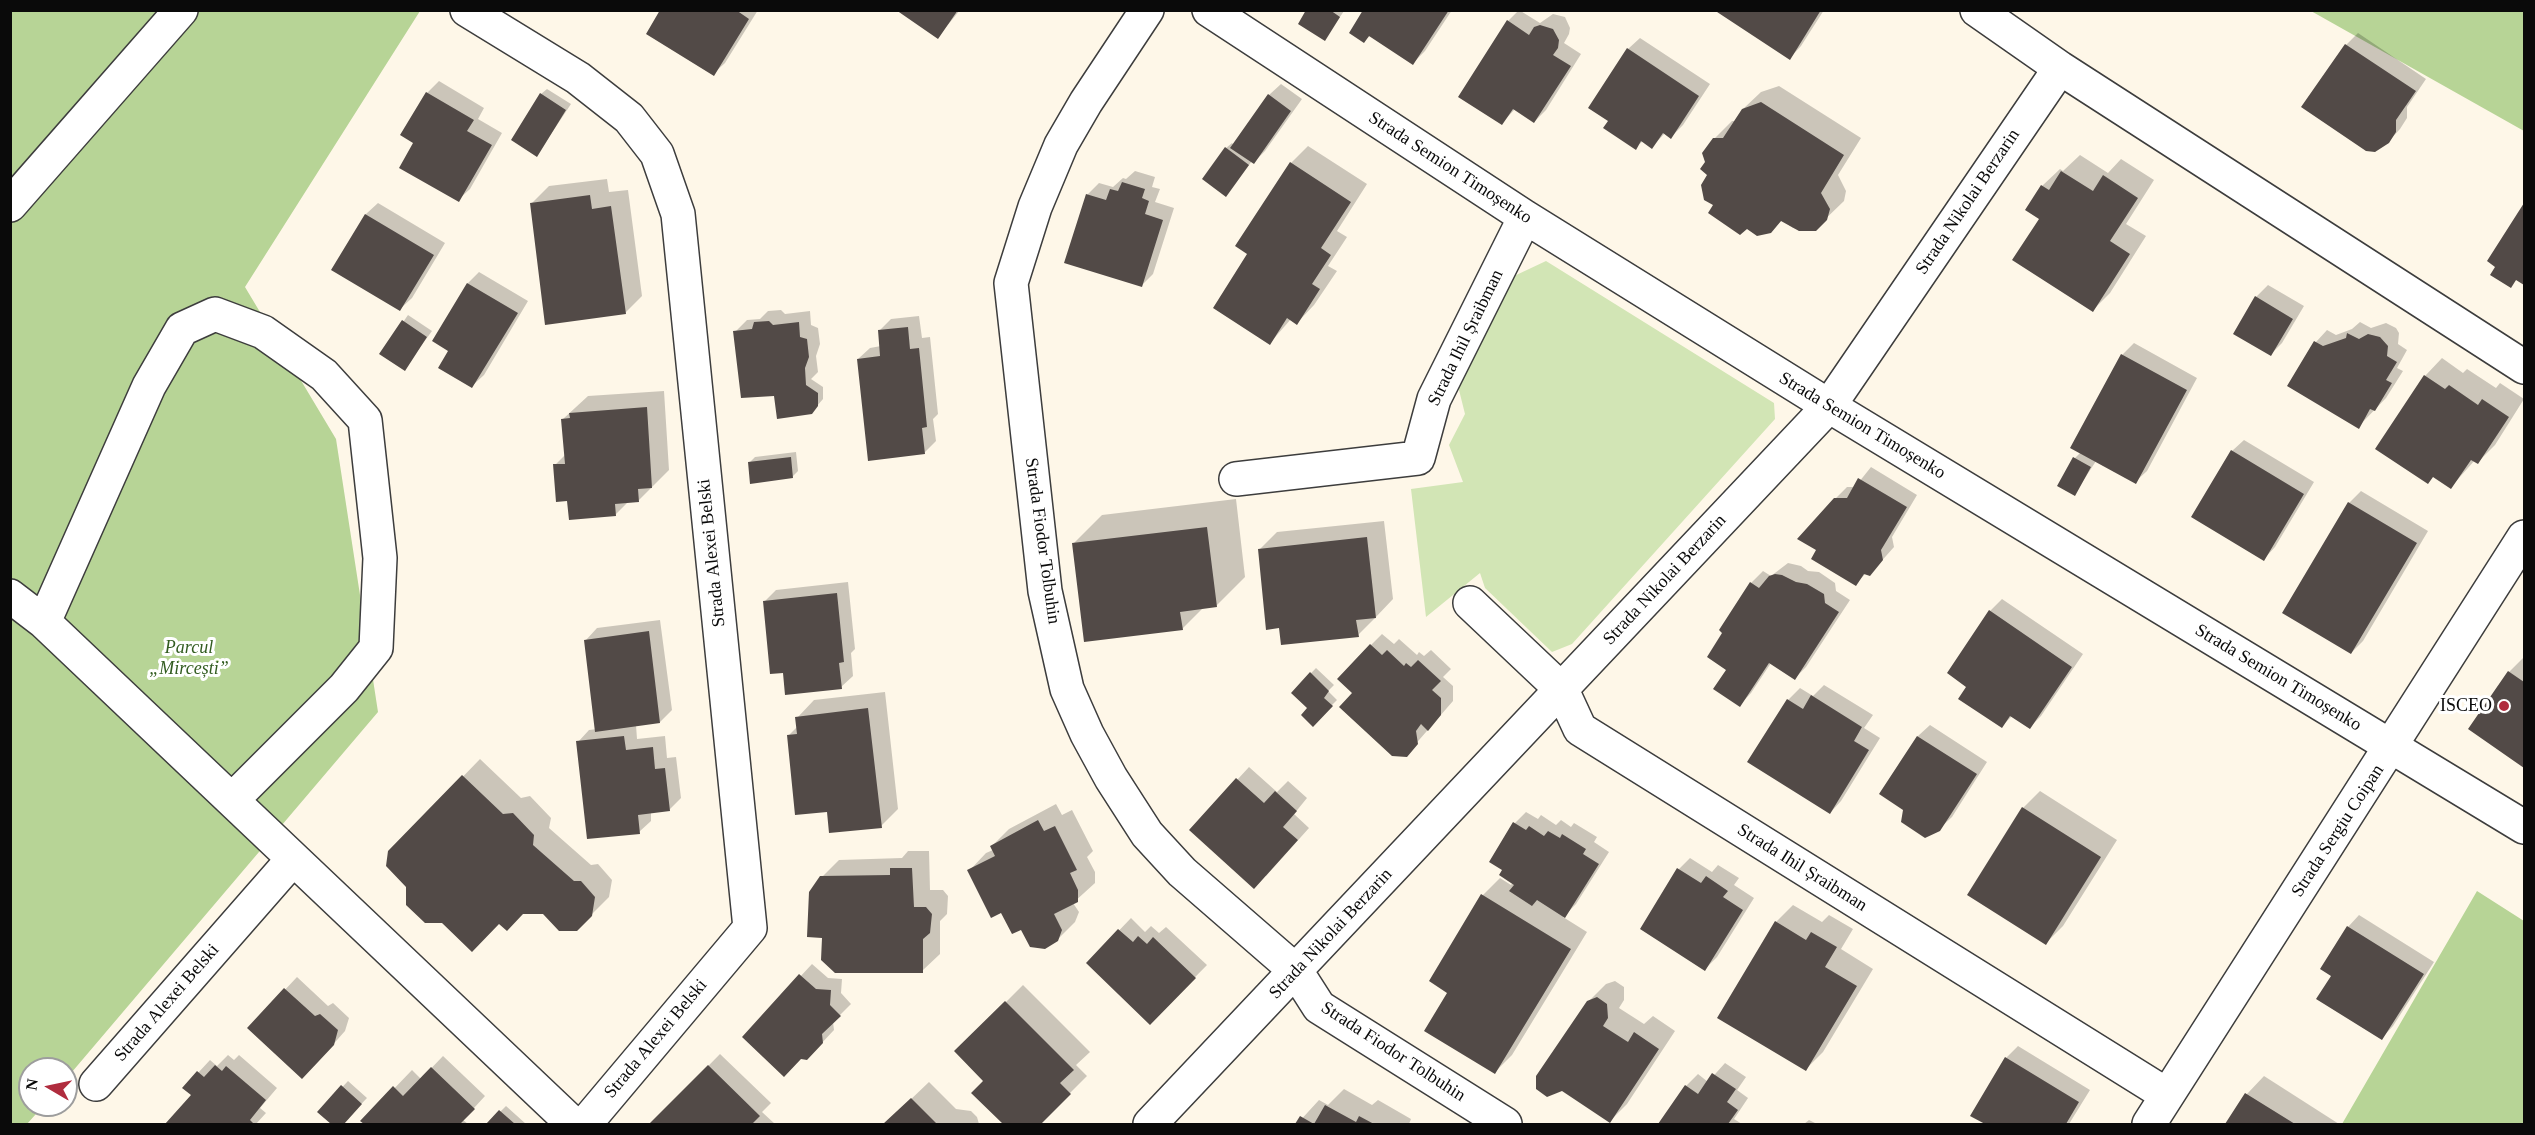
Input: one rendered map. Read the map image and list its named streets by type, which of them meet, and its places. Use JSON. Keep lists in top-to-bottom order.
{
  "streets": {
    "street": [
      "Strada Semion Timoșenko",
      "Strada Nikolai Berzarin",
      "Strada Ihil Șraibman",
      "Strada Fiodor Tolbuhin",
      "Strada Alexei Belski",
      "Strada Sergiu Coipan"
    ]
  },
  "crossings": [
    ["Strada Semion Timoșenko", "Strada Nikolai Berzarin"],
    ["Strada Semion Timoșenko", "Strada Ihil Șraibman"],
    ["Strada Semion Timoșenko", "Strada Sergiu Coipan"],
    ["Strada Nikolai Berzarin", "Strada Ihil Șraibman"],
    ["Strada Nikolai Berzarin", "Strada Fiodor Tolbuhin"],
    ["Strada Ihil Șraibman", "Strada Sergiu Coipan"]
  ],
  "parks": ["Parcul „Mircești”"],
  "places": ["ISCEO"],
  "north": "left"
}
